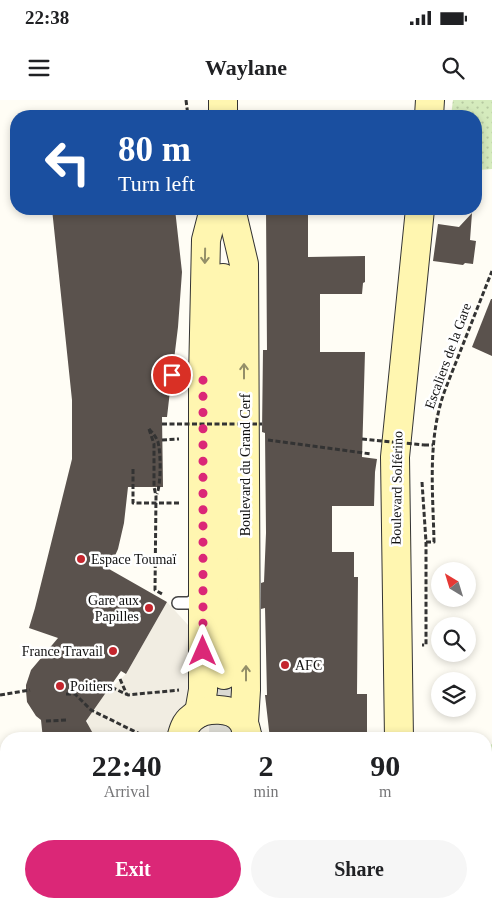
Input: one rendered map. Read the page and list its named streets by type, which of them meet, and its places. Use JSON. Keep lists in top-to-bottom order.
{
  "streets": {
    "street": ["Boulevard du Grand Cerf", "Boulevard Solférino"],
    "path": ["Escaliers de la Gare"]
  },
  "places": [
    "Espace Toumaï",
    "Gare aux Papilles",
    "France Travail",
    "AFC",
    "Poitiers"
  ],
  "north": "top left",
  "page": {
    "status": "22:38",
    "header": "Waylane",
    "turn": ["80 m", "Turn left"],
    "eta": [
      "22:40",
      "Arrival",
      "2",
      "min",
      "90",
      "m"
    ],
    "buttons": ["Exit", "Share"]
  }
}
